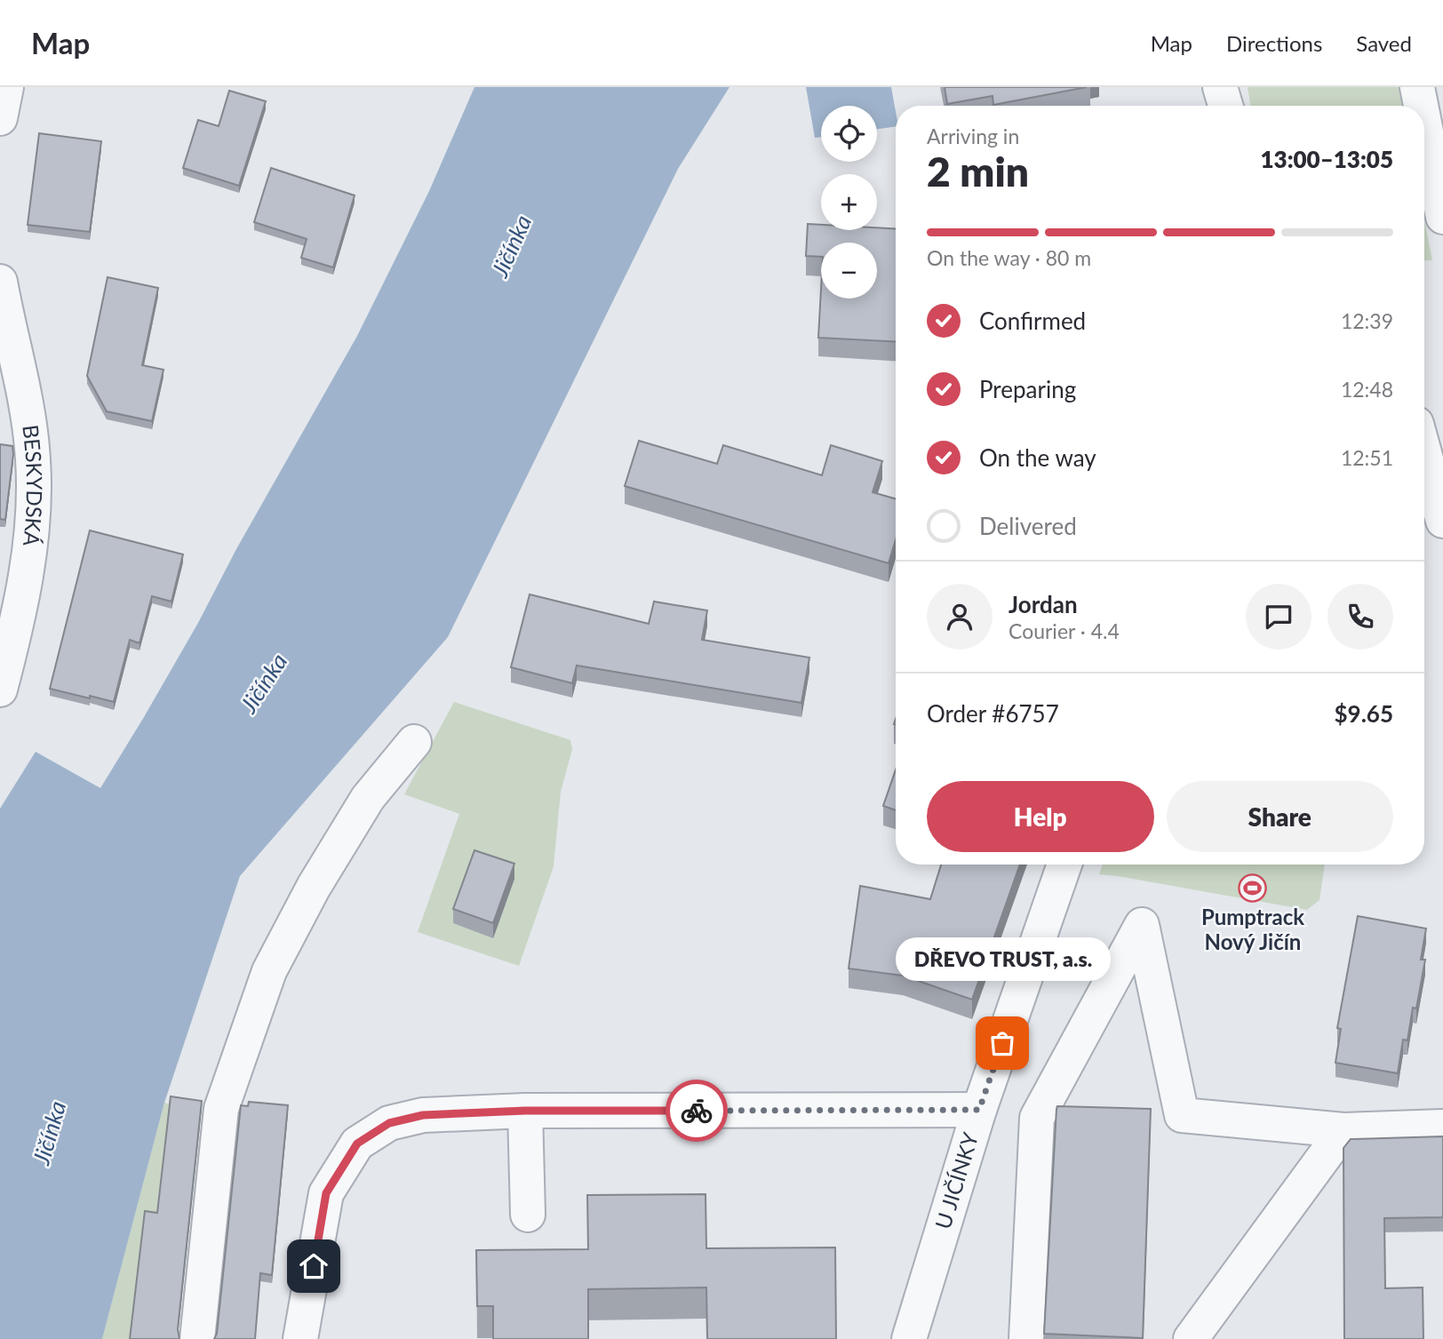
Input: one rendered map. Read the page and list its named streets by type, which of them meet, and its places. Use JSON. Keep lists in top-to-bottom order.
{
  "streets": {
    "street": ["BESKYDSKÁ", "U JIČÍNKY"]
  },
  "water": ["Jičínka"],
  "places": {
    "sports": ["Pumptrack Nový Jičín"],
    "other": ["DŘEVO TRUST, a.s."]
  },
  "page": {
    "header": "Map",
    "nav": ["Map", "Directions", "Saved"],
    "map_buttons": ["+", "−"],
    "heading": ["2 min", "Arriving in", "13:00–13:05"],
    "panel": [
      "Jordan",
      "Courier · 4.4",
      "Order #6757",
      "$9.65"
    ],
    "bar": "On the way · 80 m",
    "list": [
      ["Confirmed", "12:39"],
      ["Preparing", "12:48"],
      ["On the way", "12:51"],
      "Delivered"
    ],
    "buttons": ["Help", "Share"],
    "bubble": "DŘEVO TRUST, a.s."
  }
}
